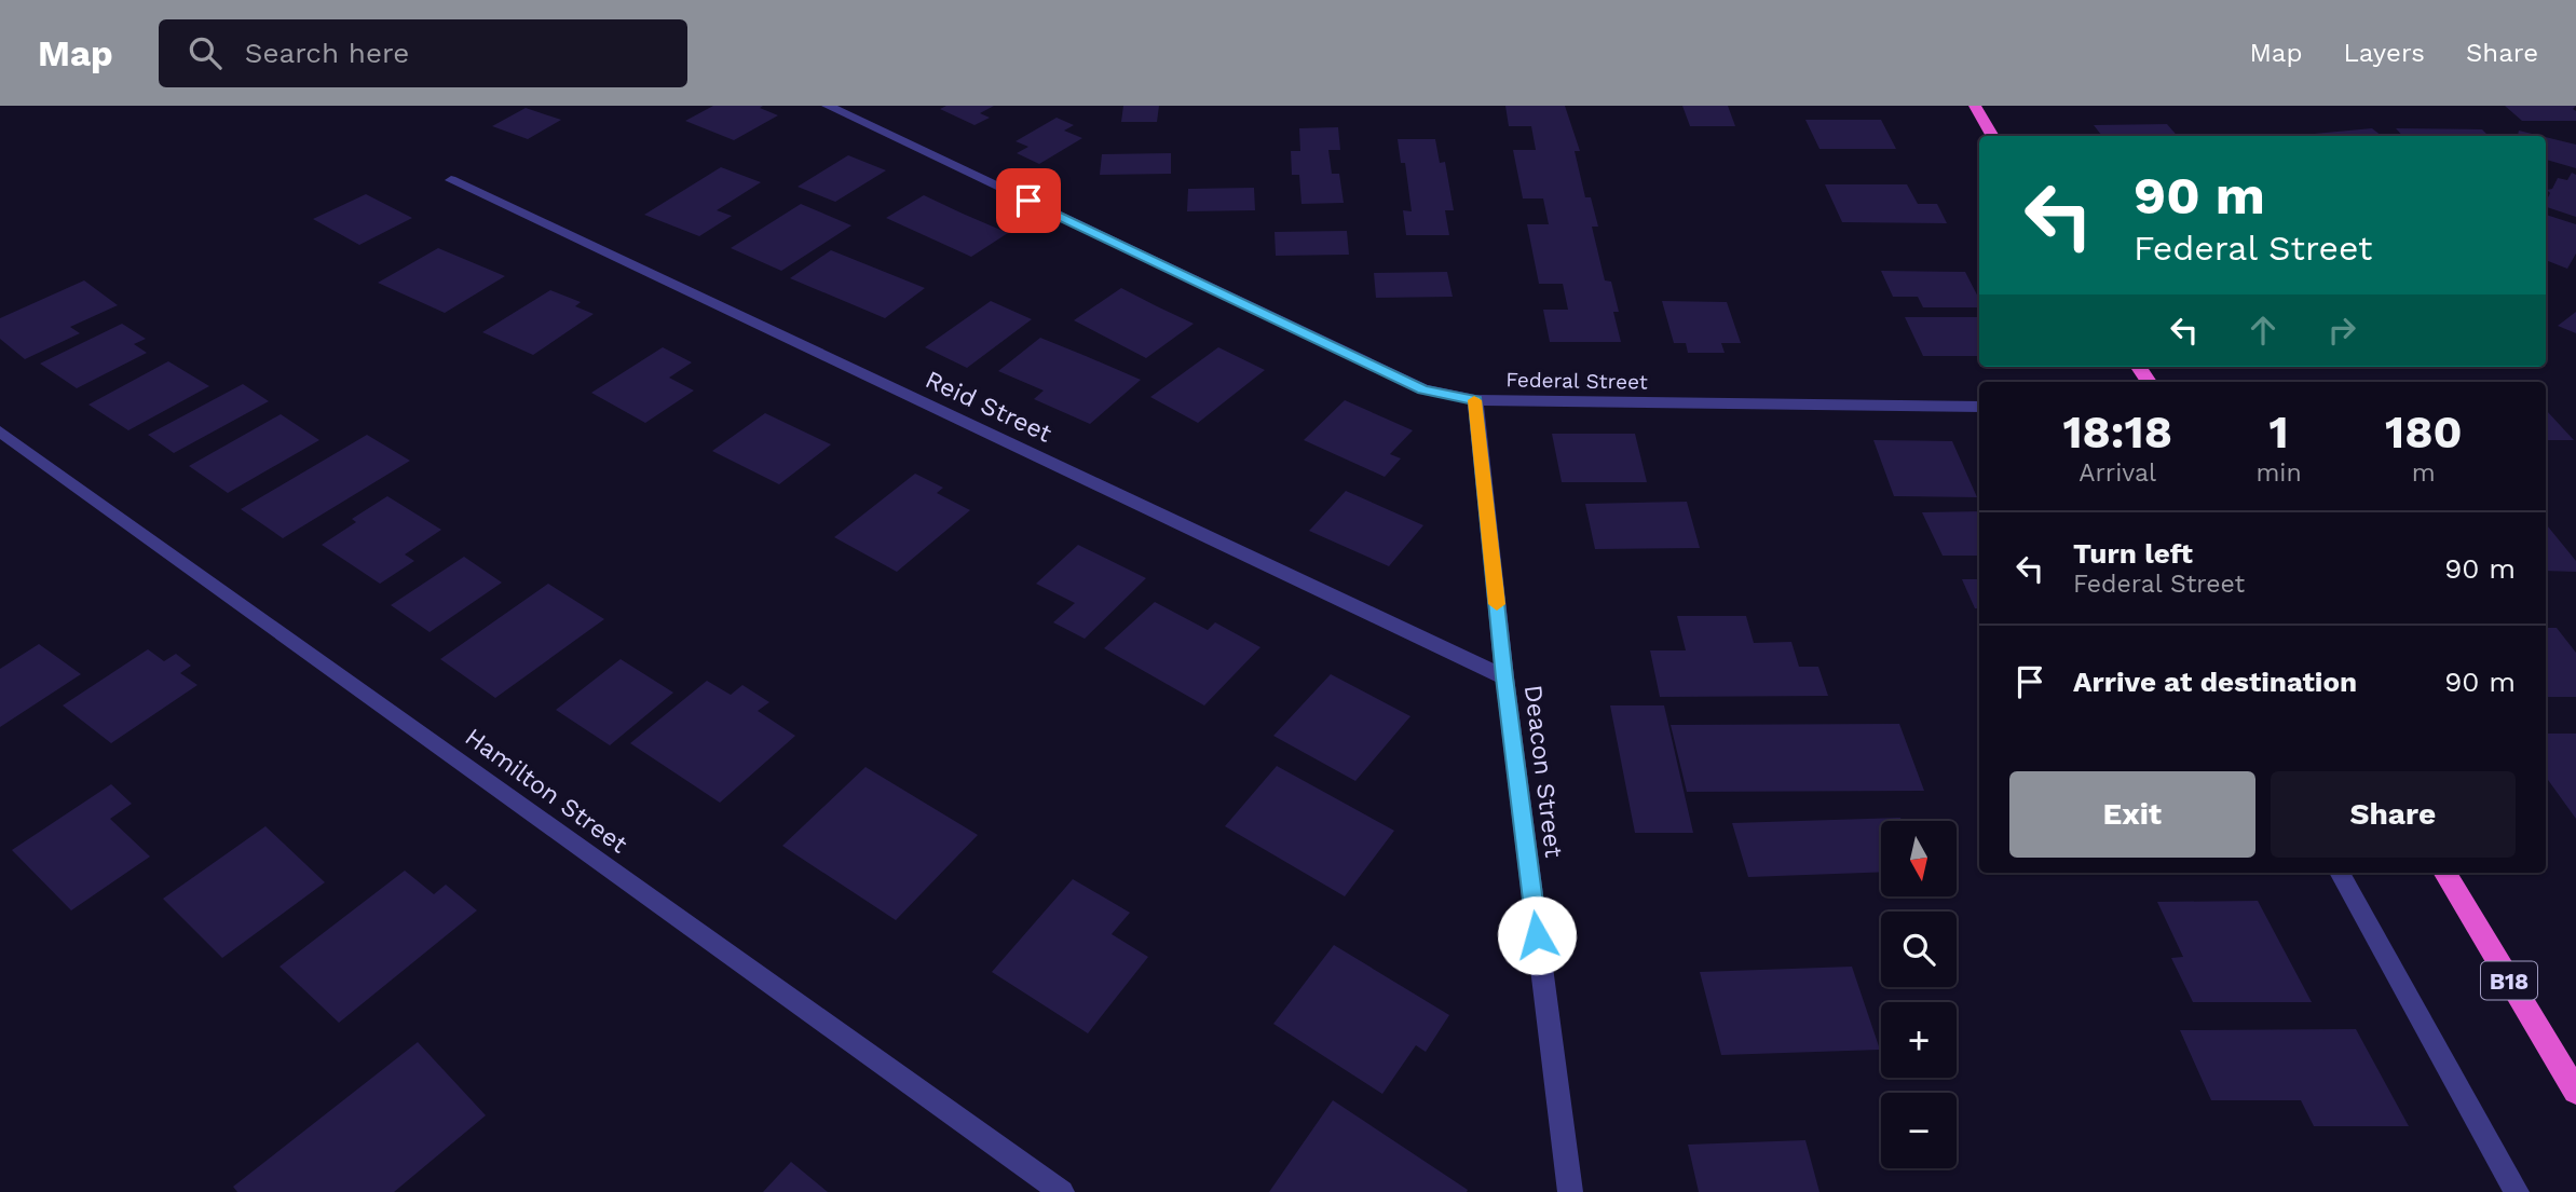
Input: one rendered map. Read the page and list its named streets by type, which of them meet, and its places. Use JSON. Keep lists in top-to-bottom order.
{
  "streets": {
    "highway": ["B18"],
    "street": [
      "Federal Street",
      "Reid Street",
      "Deacon Street",
      "Hamilton Street"
    ]
  },
  "crossings": [
    ["Federal Street", "Deacon Street"],
    ["Reid Street", "Deacon Street"]
  ],
  "north": "bottom",
  "page": {
    "header": "Map",
    "search": "Search here",
    "nav": ["Map", "Layers", "Share"],
    "turn": ["90 m", "Federal Street"],
    "eta": [
      "18:18",
      "Arrival",
      "1",
      "min",
      "180",
      "m"
    ],
    "list": [
      {
        "name": "Turn left",
        "note": "Federal Street",
        "value": "90 m"
      },
      {
        "name": "Arrive at destination",
        "value": "90 m"
      }
    ],
    "buttons": ["Exit", "Share"],
    "map_buttons": ["+", "−"]
  }
}
